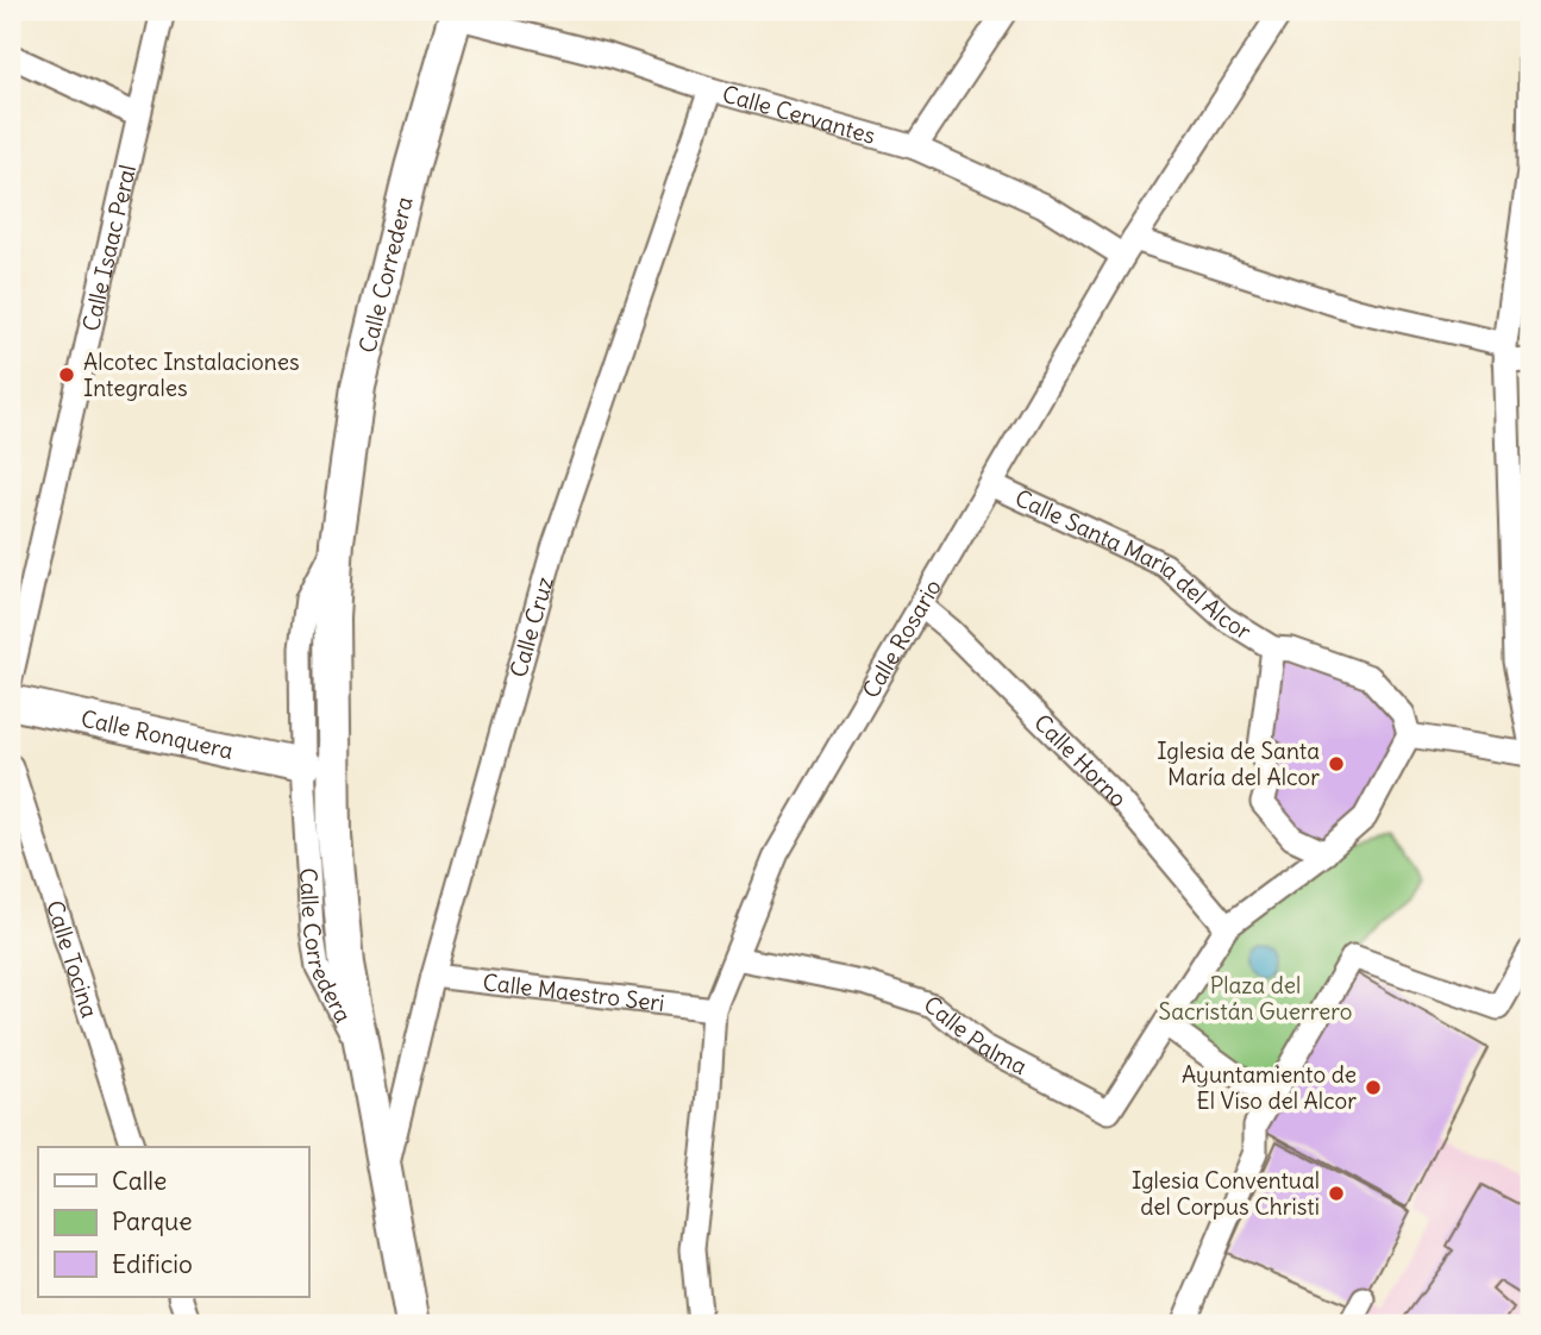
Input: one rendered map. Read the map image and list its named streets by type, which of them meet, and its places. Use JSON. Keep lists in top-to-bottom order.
{
  "streets": {
    "street": [
      "Calle Cervantes",
      "Calle Isaac Peral",
      "Calle Corredera",
      "Calle Santa María del Alcor",
      "Calle Cruz",
      "Calle Rosario",
      "Calle Ronquera",
      "Calle Horno",
      "Calle Tocina",
      "Calle Maestro Seri",
      "Calle Palma"
    ]
  },
  "crossings": [
    ["Calle Cervantes", "Calle Corredera"],
    ["Calle Cervantes", "Calle Cruz"],
    ["Calle Cervantes", "Calle Rosario"],
    ["Calle Corredera", "Calle Cruz"],
    ["Calle Corredera", "Calle Ronquera"],
    ["Calle Santa María del Alcor", "Calle Rosario"],
    ["Calle Cruz", "Calle Maestro Seri"],
    ["Calle Rosario", "Calle Horno"],
    ["Calle Rosario", "Calle Maestro Seri"],
    ["Calle Rosario", "Calle Palma"]
  ],
  "parks": ["Plaza del Sacristán Guerrero"],
  "places": [
    "Alcotec Instalaciones Integrales",
    "Iglesia de Santa María del Alcor",
    "Ayuntamiento de El Viso del Alcor",
    "Iglesia Conventual del Corpus Christi"
  ],
  "legend": ["Calle", "Parque", "Edificio"]
}
